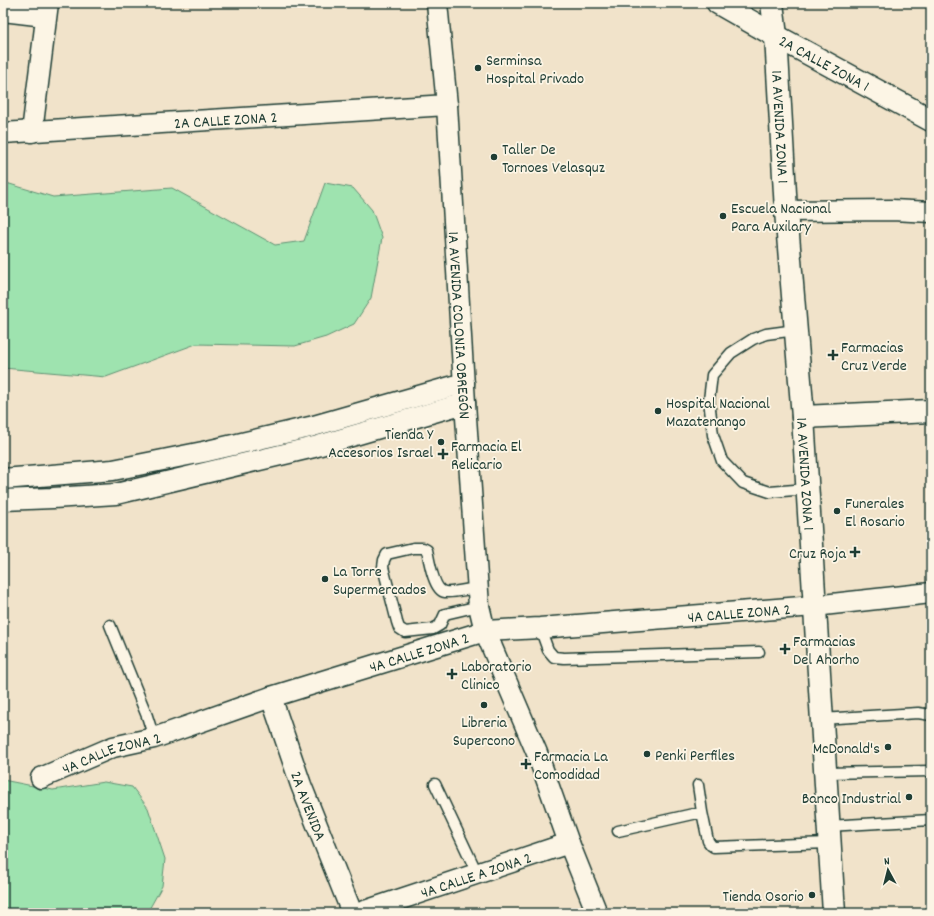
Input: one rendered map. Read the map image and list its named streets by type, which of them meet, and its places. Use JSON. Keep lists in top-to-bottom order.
{
  "streets": {
    "main road": ["2A CALLE ZONA 1", "1A AVENIDA ZONA 1"],
    "street": [
      "2A CALLE ZONA 2",
      "1A AVENIDA COLONIA OBREGÓN",
      "4A CALLE ZONA 2",
      "2A AVENIDA",
      "4A CALLE A ZONA 2"
    ]
  },
  "crossings": [
    ["2A CALLE ZONA 1", "1A AVENIDA ZONA 1"],
    ["2A CALLE ZONA 2", "1A AVENIDA COLONIA OBREGÓN"],
    ["1A AVENIDA ZONA 1", "4A CALLE ZONA 2"],
    ["1A AVENIDA COLONIA OBREGÓN", "4A CALLE ZONA 2"],
    ["1A AVENIDA COLONIA OBREGÓN", "4A CALLE A ZONA 2"],
    ["4A CALLE ZONA 2", "2A AVENIDA"]
  ],
  "places": {
    "other": [
      "Serminsa Hospital Privado",
      "Taller De Tornoes Velasquz",
      "Escuela Nacional Para Auxilary",
      "Hospital Nacional Mazatenango",
      "Tienda Y Accesorios Israel",
      "Funerales El Rosario",
      "La Torre Supermercados",
      "Libreria Supercono",
      "McDonald's",
      "Penki Perfiles",
      "Banco Industrial",
      "Tienda Osorio"
    ],
    "health": [
      "Farmacias Cruz Verde",
      "Farmacia El Relicario",
      "Cruz Roja",
      "Farmacias Del Ahorho",
      "Laboratorio Clinico",
      "Farmacia La Comodidad"
    ]
  },
  "north": "top"
}
